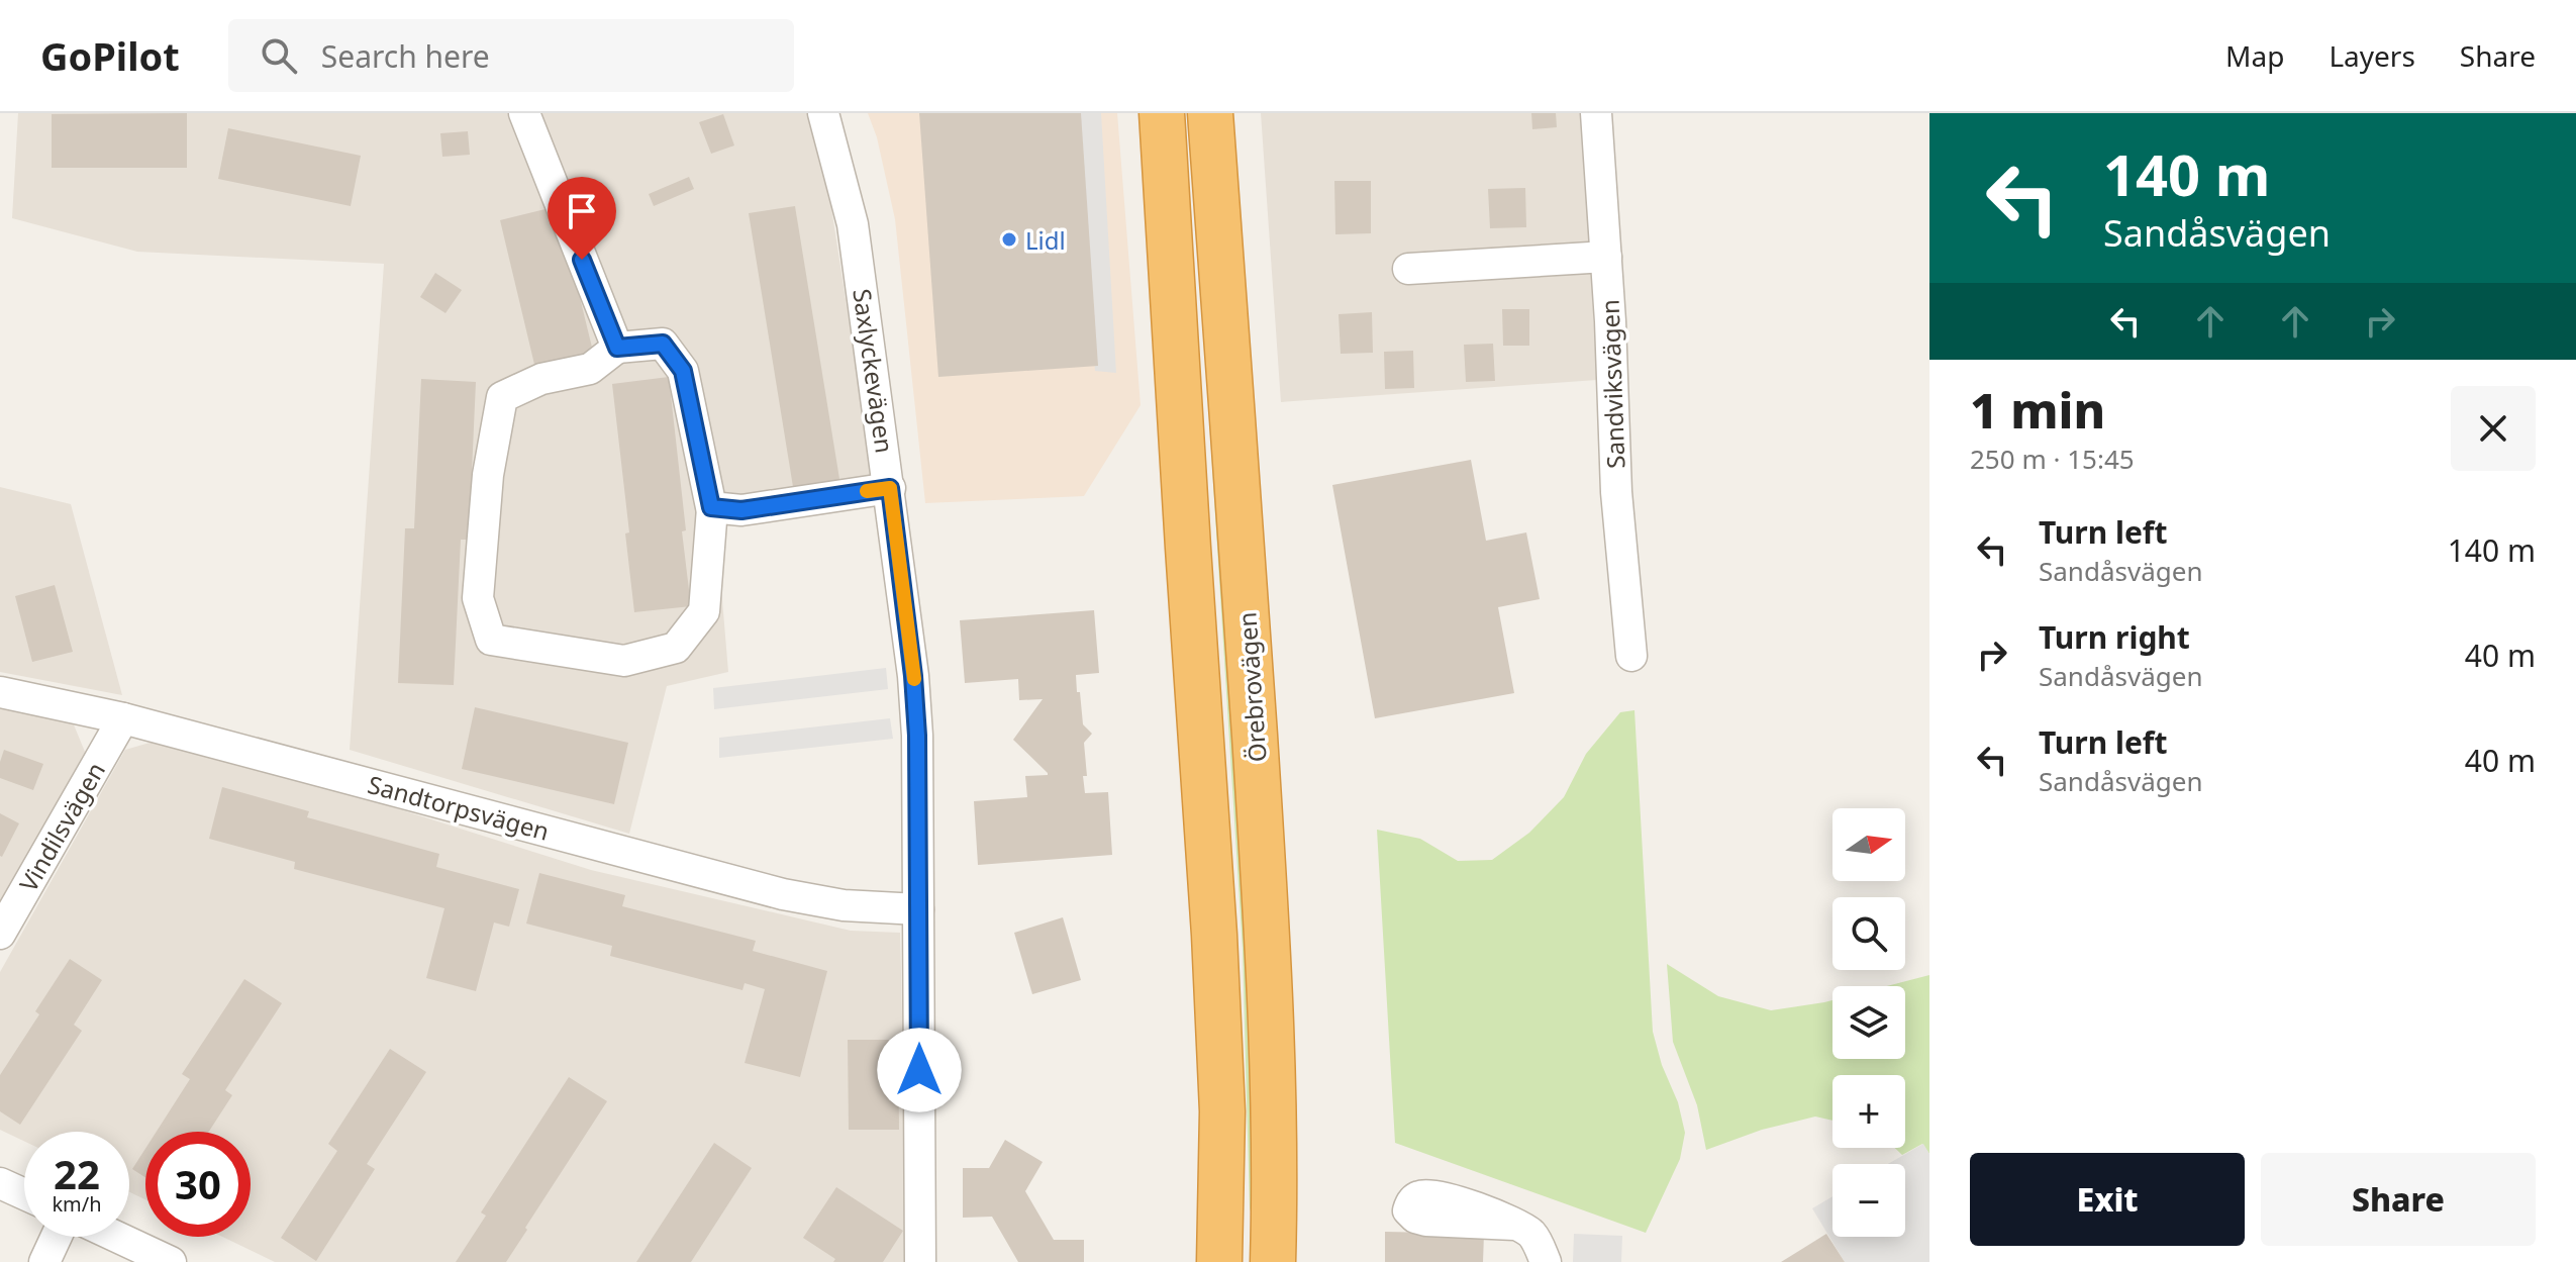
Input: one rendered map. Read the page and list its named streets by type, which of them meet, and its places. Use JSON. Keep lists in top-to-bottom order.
{
  "streets": {
    "highway": ["Örebrovägen"],
    "street": [
      "Saxlyckevägen",
      "Sandviksvägen",
      "Sandtorpsvägen",
      "Vindilsvägen"
    ]
  },
  "crossings": [
    ["Saxlyckevägen", "Sandtorpsvägen"],
    ["Sandtorpsvägen", "Vindilsvägen"]
  ],
  "places": ["Lidl"],
  "north": "right",
  "page": {
    "header": "GoPilot",
    "search": "Search here",
    "nav": ["Map", "Layers", "Share"],
    "turn": ["140 m", "Sandåsvägen"],
    "heading": ["1 min", "250 m · 15:45"],
    "list": [
      {
        "name": "Turn left",
        "note": "Sandåsvägen",
        "value": "140 m"
      },
      {
        "name": "Turn right",
        "note": "Sandåsvägen",
        "value": "40 m"
      },
      {
        "name": "Turn left",
        "note": "Sandåsvägen",
        "value": "40 m"
      }
    ],
    "map_buttons": ["+", "−"],
    "speed": "22 km/h",
    "limit": "30",
    "buttons": ["Exit", "Share"]
  }
}
